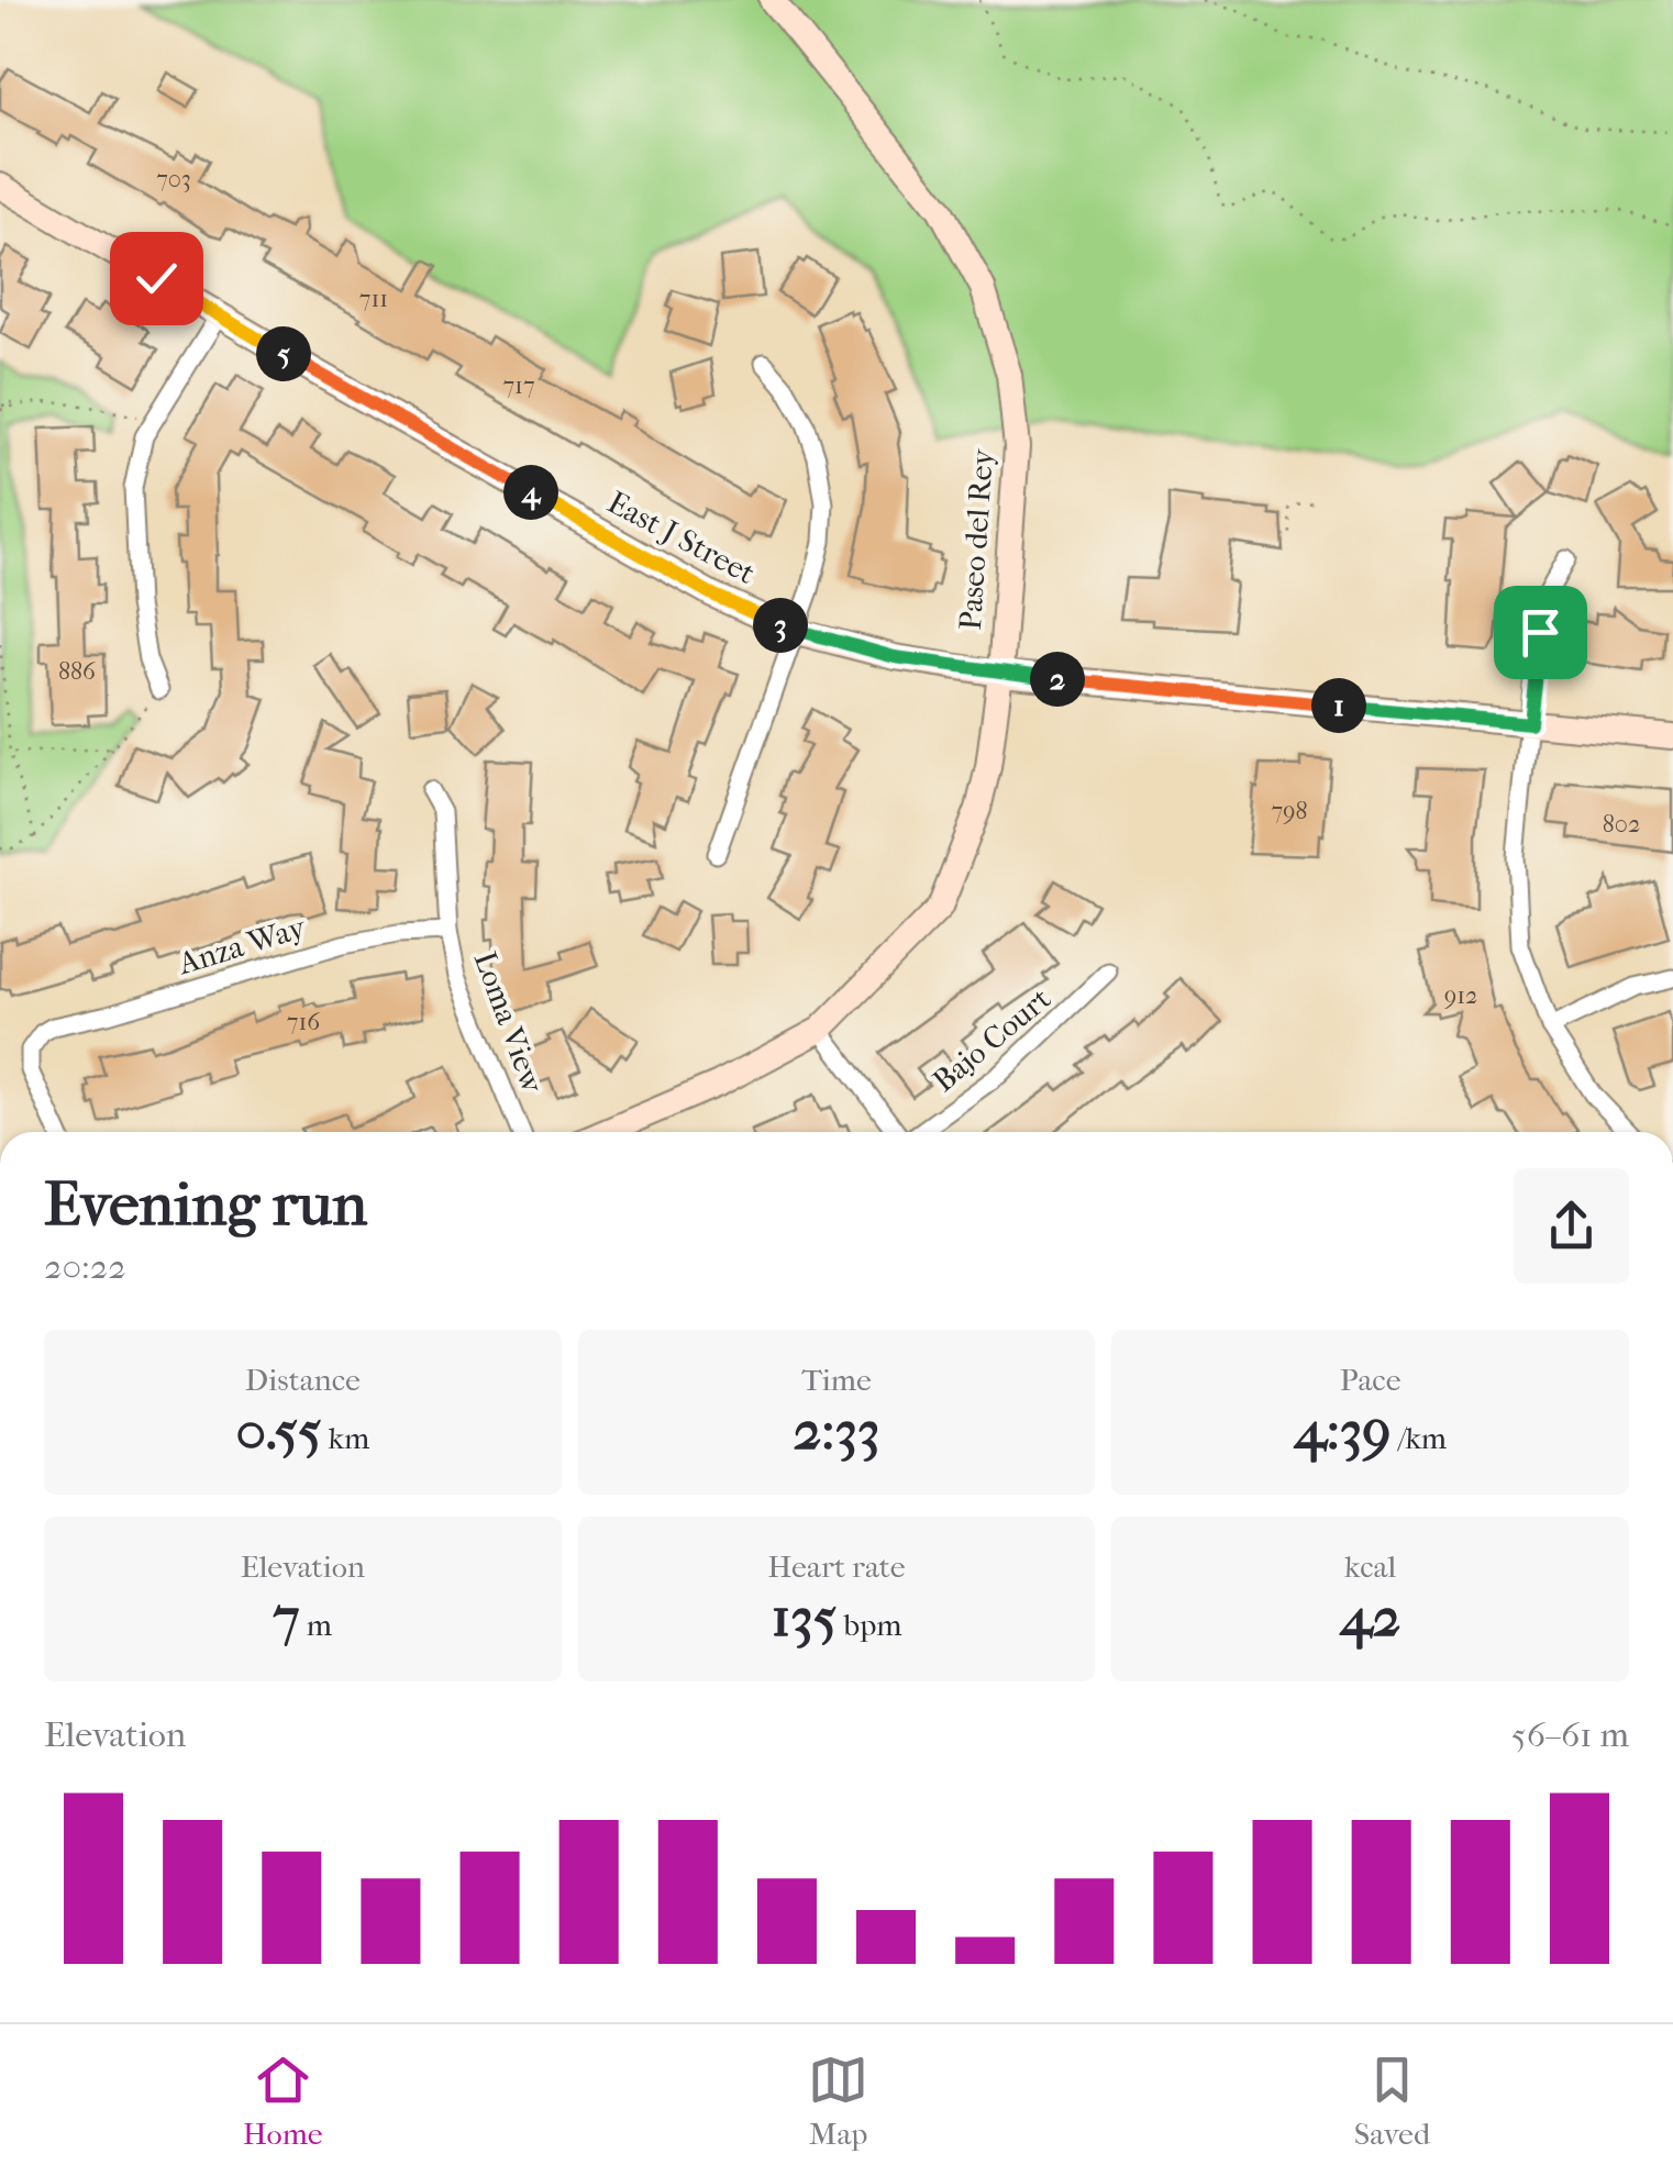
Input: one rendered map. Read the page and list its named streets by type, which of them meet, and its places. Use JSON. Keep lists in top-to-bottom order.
{
  "streets": {
    "street": [
      "East J Street",
      "Paseo del Rey",
      "Anza Way",
      "Loma View",
      "Bajo Court"
    ]
  },
  "crossings": [
    ["East J Street", "Paseo del Rey"],
    ["Anza Way", "Loma View"]
  ],
  "house_numbers": [
    "703",
    "711",
    "717",
    "886",
    "798",
    "802",
    "912",
    "716"
  ],
  "page": {
    "pins": [
      "5",
      "4",
      "3",
      "2",
      "1"
    ],
    "heading": ["Evening run", "20:22"],
    "stats": [
      ["Distance", "0.55 km"],
      ["Time", "2:33"],
      ["Pace", "4:39 /km"],
      ["Elevation", "7 m"],
      ["Heart rate", "135 bpm"],
      ["kcal", "42"]
    ],
    "chart": ["Elevation", "56–61 m"],
    "tabs": ["Home", "Map", "Saved"]
  }
}
